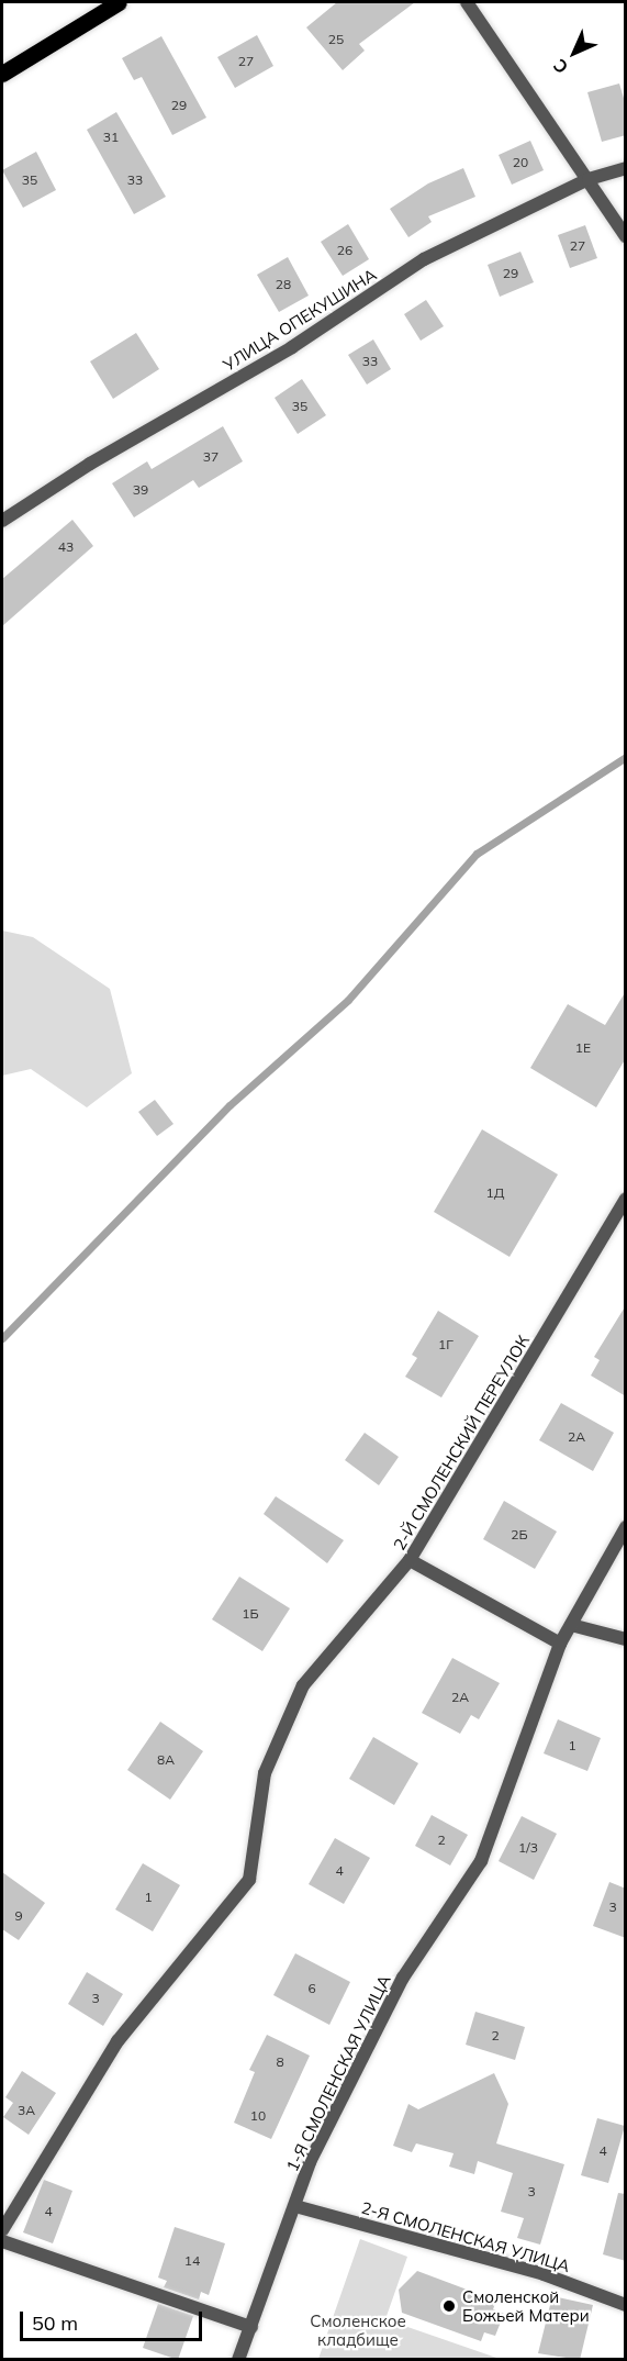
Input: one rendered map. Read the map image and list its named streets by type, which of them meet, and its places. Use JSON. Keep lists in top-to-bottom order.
{
  "streets": {
    "street": [
      "УЛИЦА ОПЕКУШИНА",
      "2-Й СМОЛЕНСКИЙ ПЕРЕУЛОК",
      "1-Я СМОЛЕНСКАЯ УЛИЦА",
      "2-Я СМОЛЕНСКАЯ УЛИЦА"
    ]
  },
  "crossings": [
    ["1-Я СМОЛЕНСКАЯ УЛИЦА", "2-Я СМОЛЕНСКАЯ УЛИЦА"]
  ],
  "parks": ["Смоленское кладбище"],
  "places": ["Смоленской Божьей Матери"],
  "house_numbers": [
    "25",
    "27",
    "29",
    "31",
    "20",
    "35",
    "33",
    "27",
    "26",
    "29",
    "28",
    "33",
    "35",
    "37",
    "39",
    "43",
    "1Е",
    "1Д",
    "1Г",
    "2А",
    "2Б",
    "1Б",
    "2А",
    "1",
    "8А",
    "2",
    "1/3",
    "4",
    "1",
    "3",
    "9",
    "6",
    "3",
    "2",
    "8",
    "3А",
    "10",
    "4",
    "3",
    "4",
    "14"
  ],
  "scale_bar": "50 m",
  "north": "bottom left"
}
